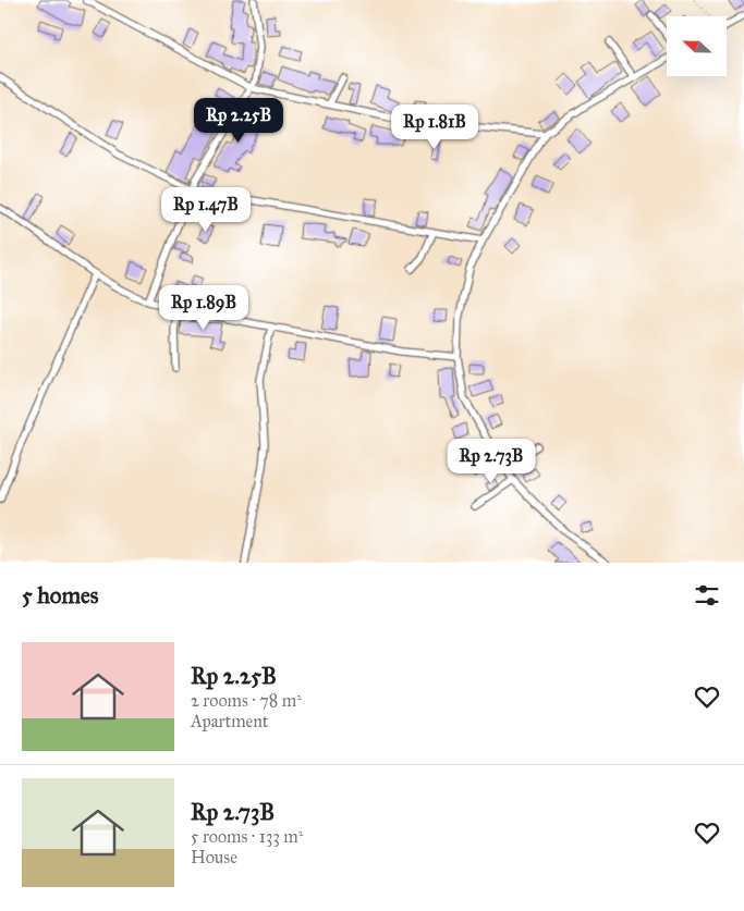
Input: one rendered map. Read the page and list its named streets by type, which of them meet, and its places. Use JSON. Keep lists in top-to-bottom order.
{
  "north": "left",
  "page": {
    "price": [
      "Rp 2.25B",
      "Rp 1.81B",
      "Rp 1.47B",
      "Rp 1.89B",
      "Rp 2.73B"
    ],
    "heading": "5 homes",
    "list": [
      {
        "name": "Rp 2.25B",
        "note": "2 rooms · 78 m² · Apartment"
      },
      {
        "name": "Rp 2.73B",
        "note": "5 rooms · 133 m² · House"
      }
    ]
  }
}
